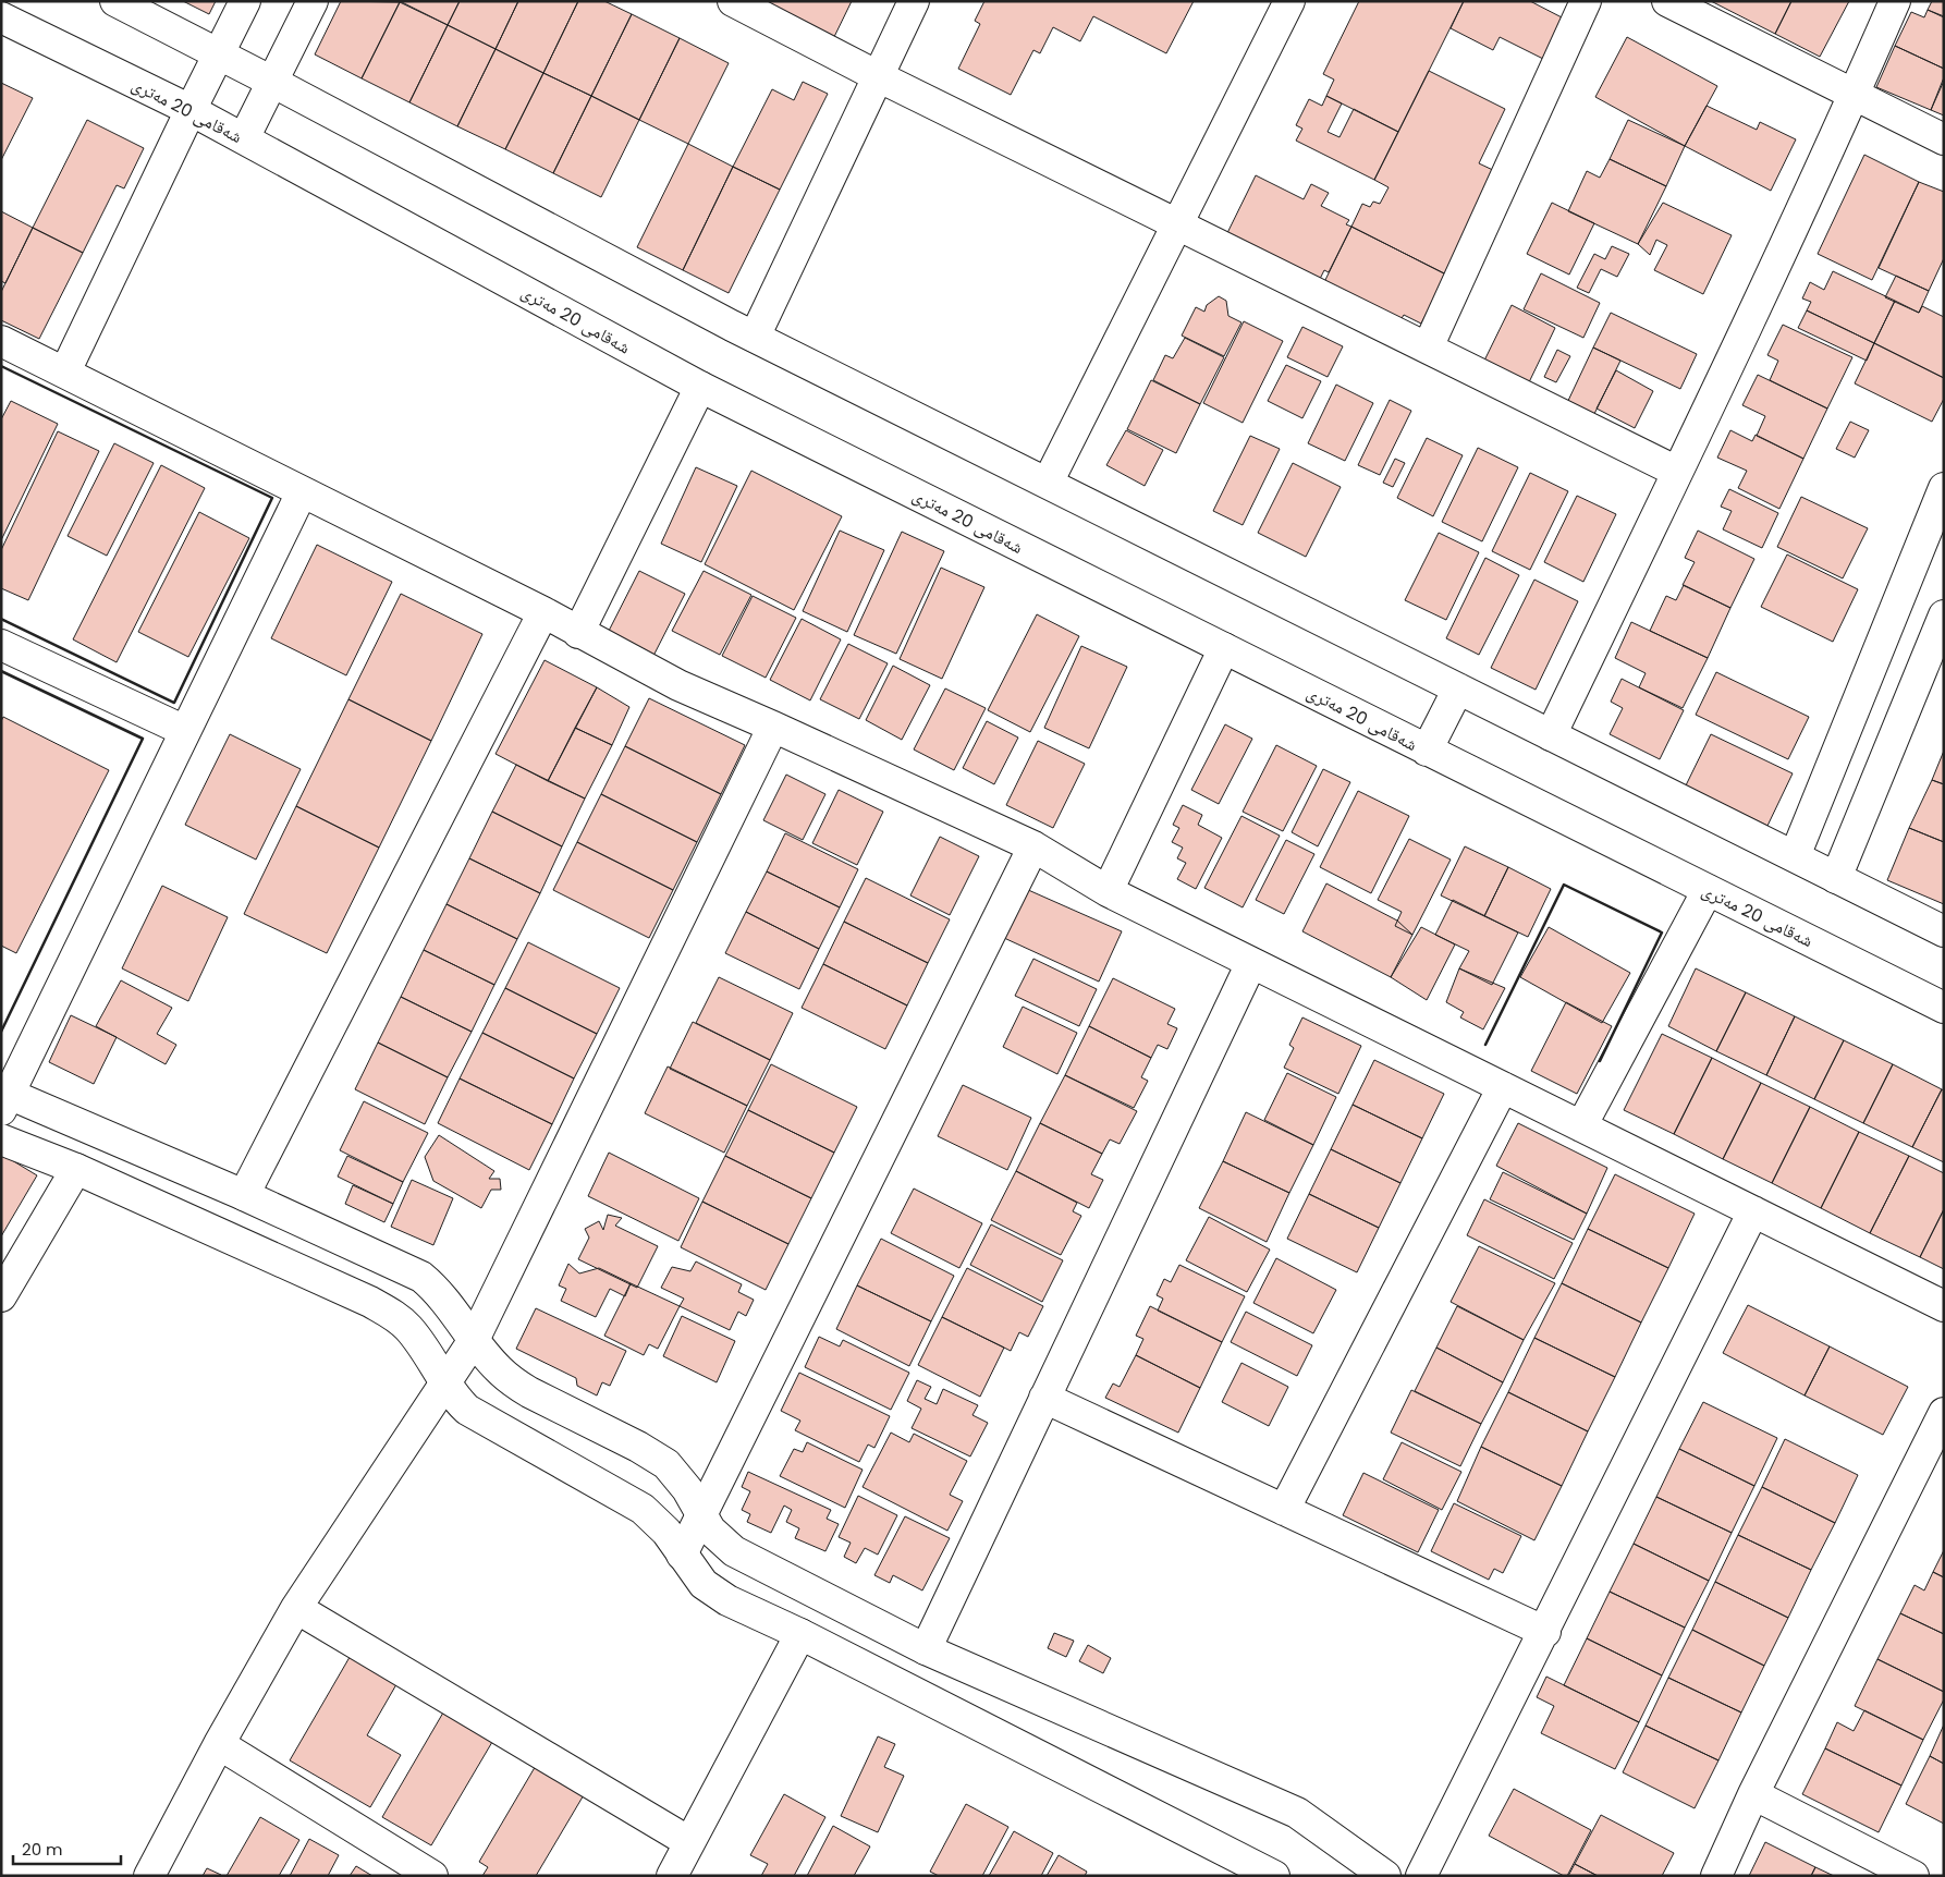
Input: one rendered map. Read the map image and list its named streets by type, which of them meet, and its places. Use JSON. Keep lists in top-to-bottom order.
{
  "streets": {
    "street": ["شەقامی 20 مەتری"]
  },
  "scale_bar": "20 m"
}
